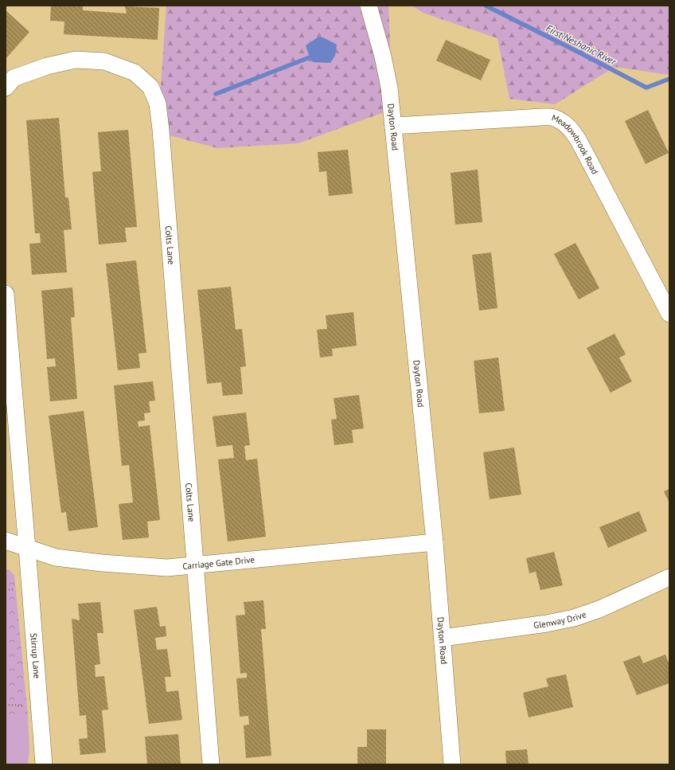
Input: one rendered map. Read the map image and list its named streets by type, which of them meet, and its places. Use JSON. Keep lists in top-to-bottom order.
{
  "streets": {
    "street": [
      "Dayton Road",
      "Meadowbrook Road",
      "Colts Lane",
      "Carriage Gate Drive",
      "Glenway Drive",
      "Stirrup Lane"
    ]
  },
  "crossings": [
    ["Dayton Road", "Meadowbrook Road"],
    ["Dayton Road", "Carriage Gate Drive"],
    ["Dayton Road", "Glenway Drive"],
    ["Colts Lane", "Carriage Gate Drive"],
    ["Carriage Gate Drive", "Stirrup Lane"]
  ],
  "water": ["First Neshanic River"]
}
